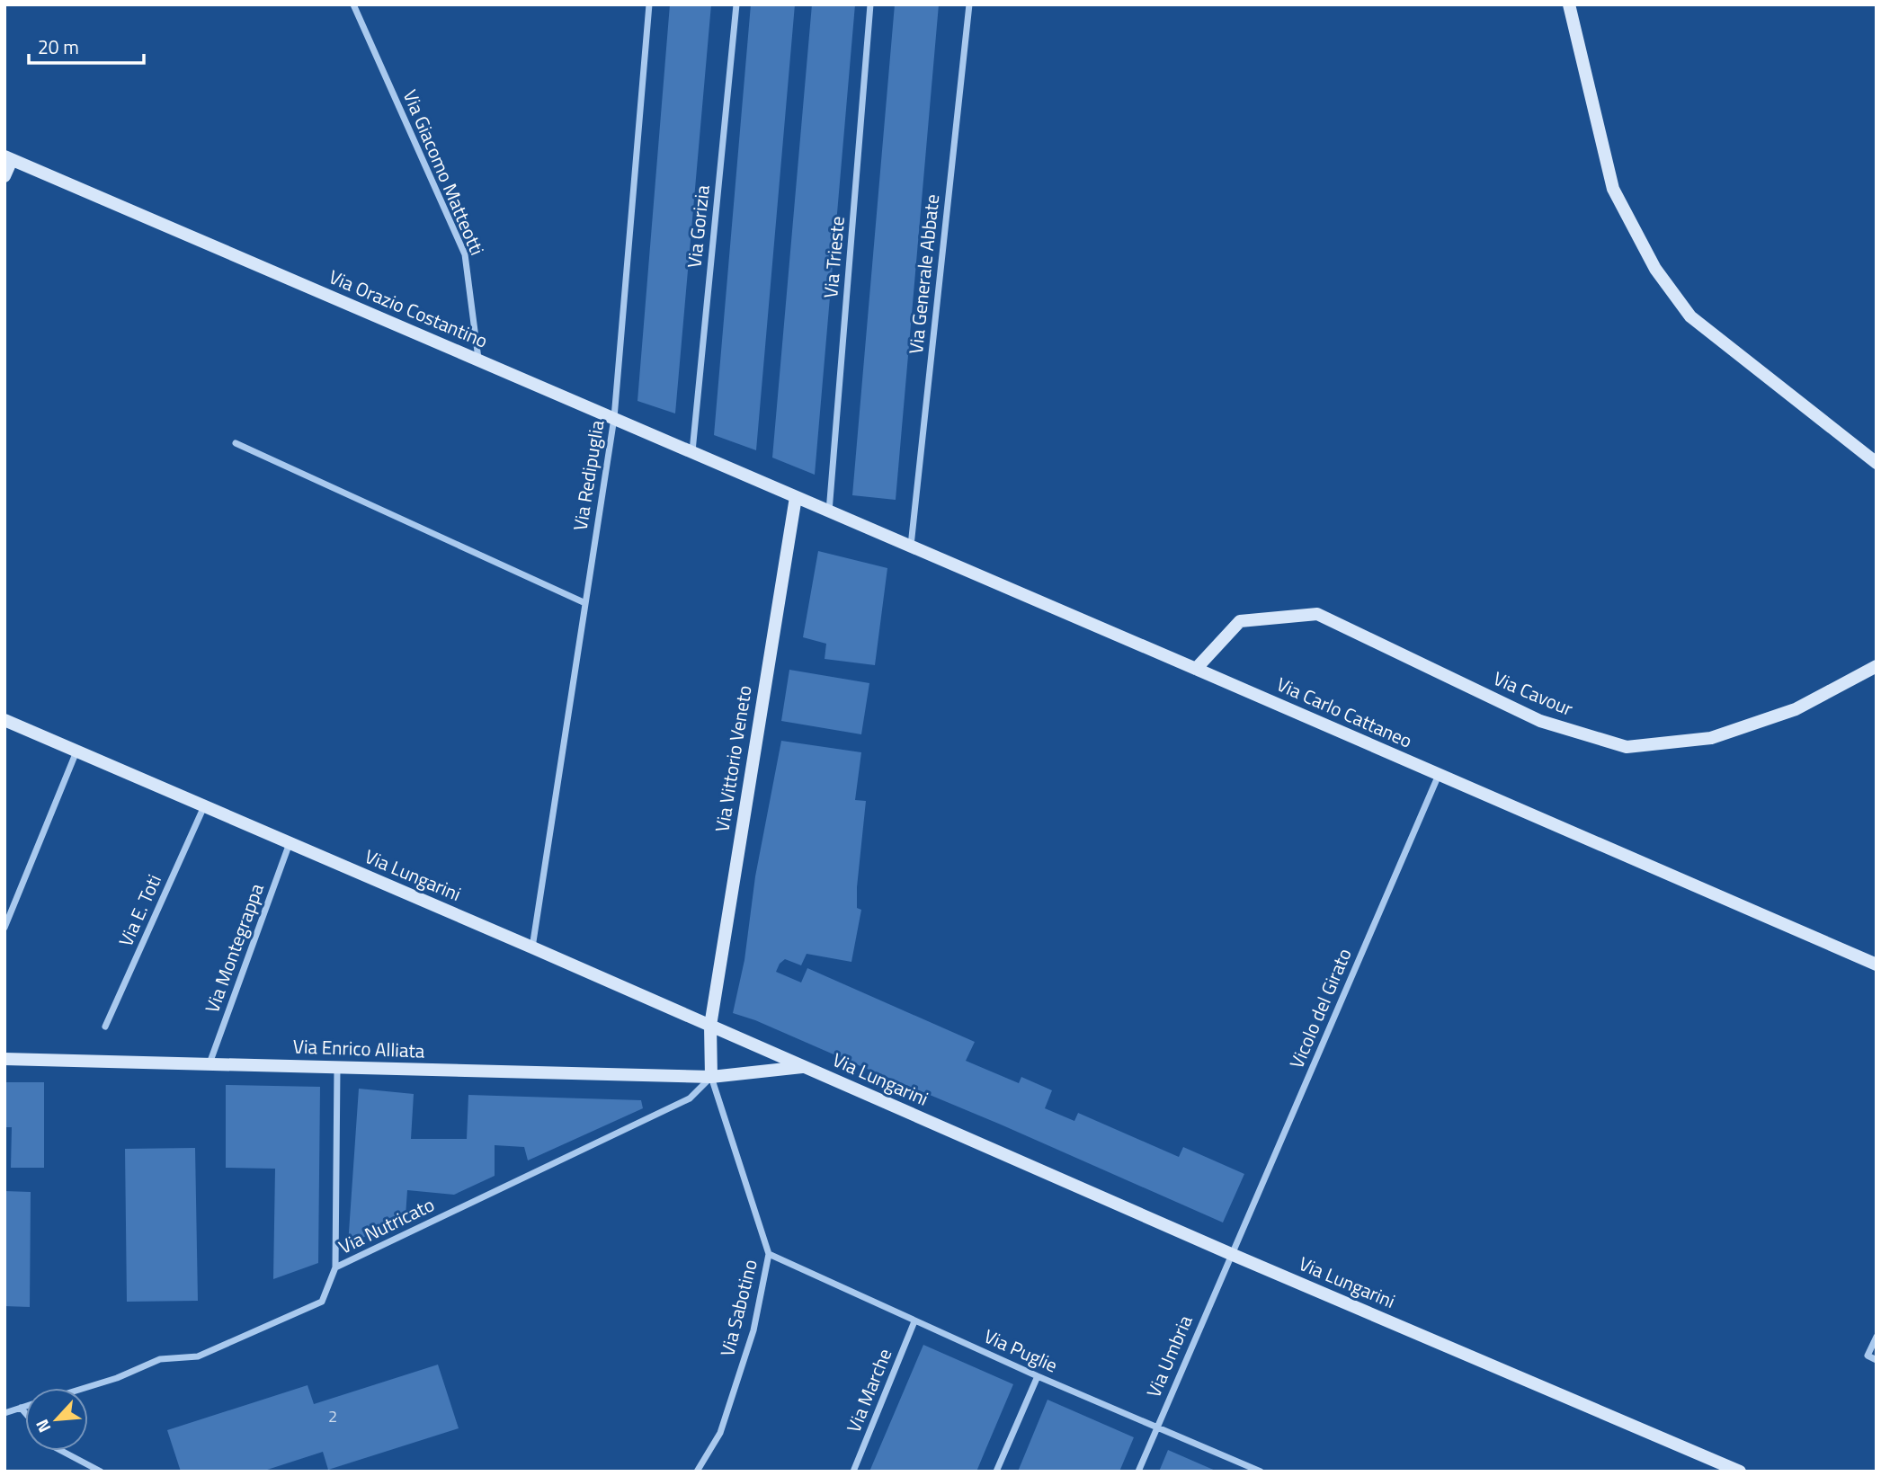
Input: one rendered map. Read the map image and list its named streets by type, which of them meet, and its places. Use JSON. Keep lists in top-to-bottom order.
{
  "streets": {
    "street": [
      "Via Giacomo Matteotti",
      "Via Gorizia",
      "Via Trieste",
      "Via Generale Abbate",
      "Via Orazio Costantino",
      "Via Redipuglia",
      "Via Cavour",
      "Via Carlo Cattaneo",
      "Via Vittorio Veneto",
      "Via Lungarini",
      "Via E. Toti",
      "Via Montegrappa",
      "Vicolo del Girato",
      "Via Enrico Alliata",
      "Via Nutricato",
      "Via Sabotino",
      "Via Puglie",
      "Via Umbria",
      "Via Marche"
    ]
  },
  "crossings": [
    ["Via Giacomo Matteotti", "Via Orazio Costantino"],
    ["Via Gorizia", "Via Orazio Costantino"],
    ["Via Trieste", "Via Carlo Cattaneo"],
    ["Via Generale Abbate", "Via Carlo Cattaneo"],
    ["Via Orazio Costantino", "Via Redipuglia"],
    ["Via Orazio Costantino", "Via Carlo Cattaneo"],
    ["Via Orazio Costantino", "Via Vittorio Veneto"],
    ["Via Redipuglia", "Via Lungarini"],
    ["Via Cavour", "Via Carlo Cattaneo"],
    ["Via Carlo Cattaneo", "Via Vittorio Veneto"],
    ["Via Carlo Cattaneo", "Vicolo del Girato"],
    ["Via Vittorio Veneto", "Via Lungarini"],
    ["Via Vittorio Veneto", "Via Enrico Alliata"],
    ["Via Vittorio Veneto", "Via Nutricato"],
    ["Via Vittorio Veneto", "Via Sabotino"],
    ["Via Lungarini", "Via E. Toti"],
    ["Via Lungarini", "Via Montegrappa"],
    ["Via Lungarini", "Vicolo del Girato"],
    ["Via Lungarini", "Via Enrico Alliata"],
    ["Via Lungarini", "Via Umbria"],
    ["Via Montegrappa", "Via Enrico Alliata"],
    ["Vicolo del Girato", "Via Umbria"],
    ["Via Enrico Alliata", "Via Nutricato"],
    ["Via Enrico Alliata", "Via Sabotino"],
    ["Via Nutricato", "Via Sabotino"],
    ["Via Sabotino", "Via Puglie"],
    ["Via Puglie", "Via Umbria"],
    ["Via Puglie", "Via Marche"]
  ],
  "house_numbers": ["2"],
  "scale_bar": "20 m",
  "north": "bottom left"
}
